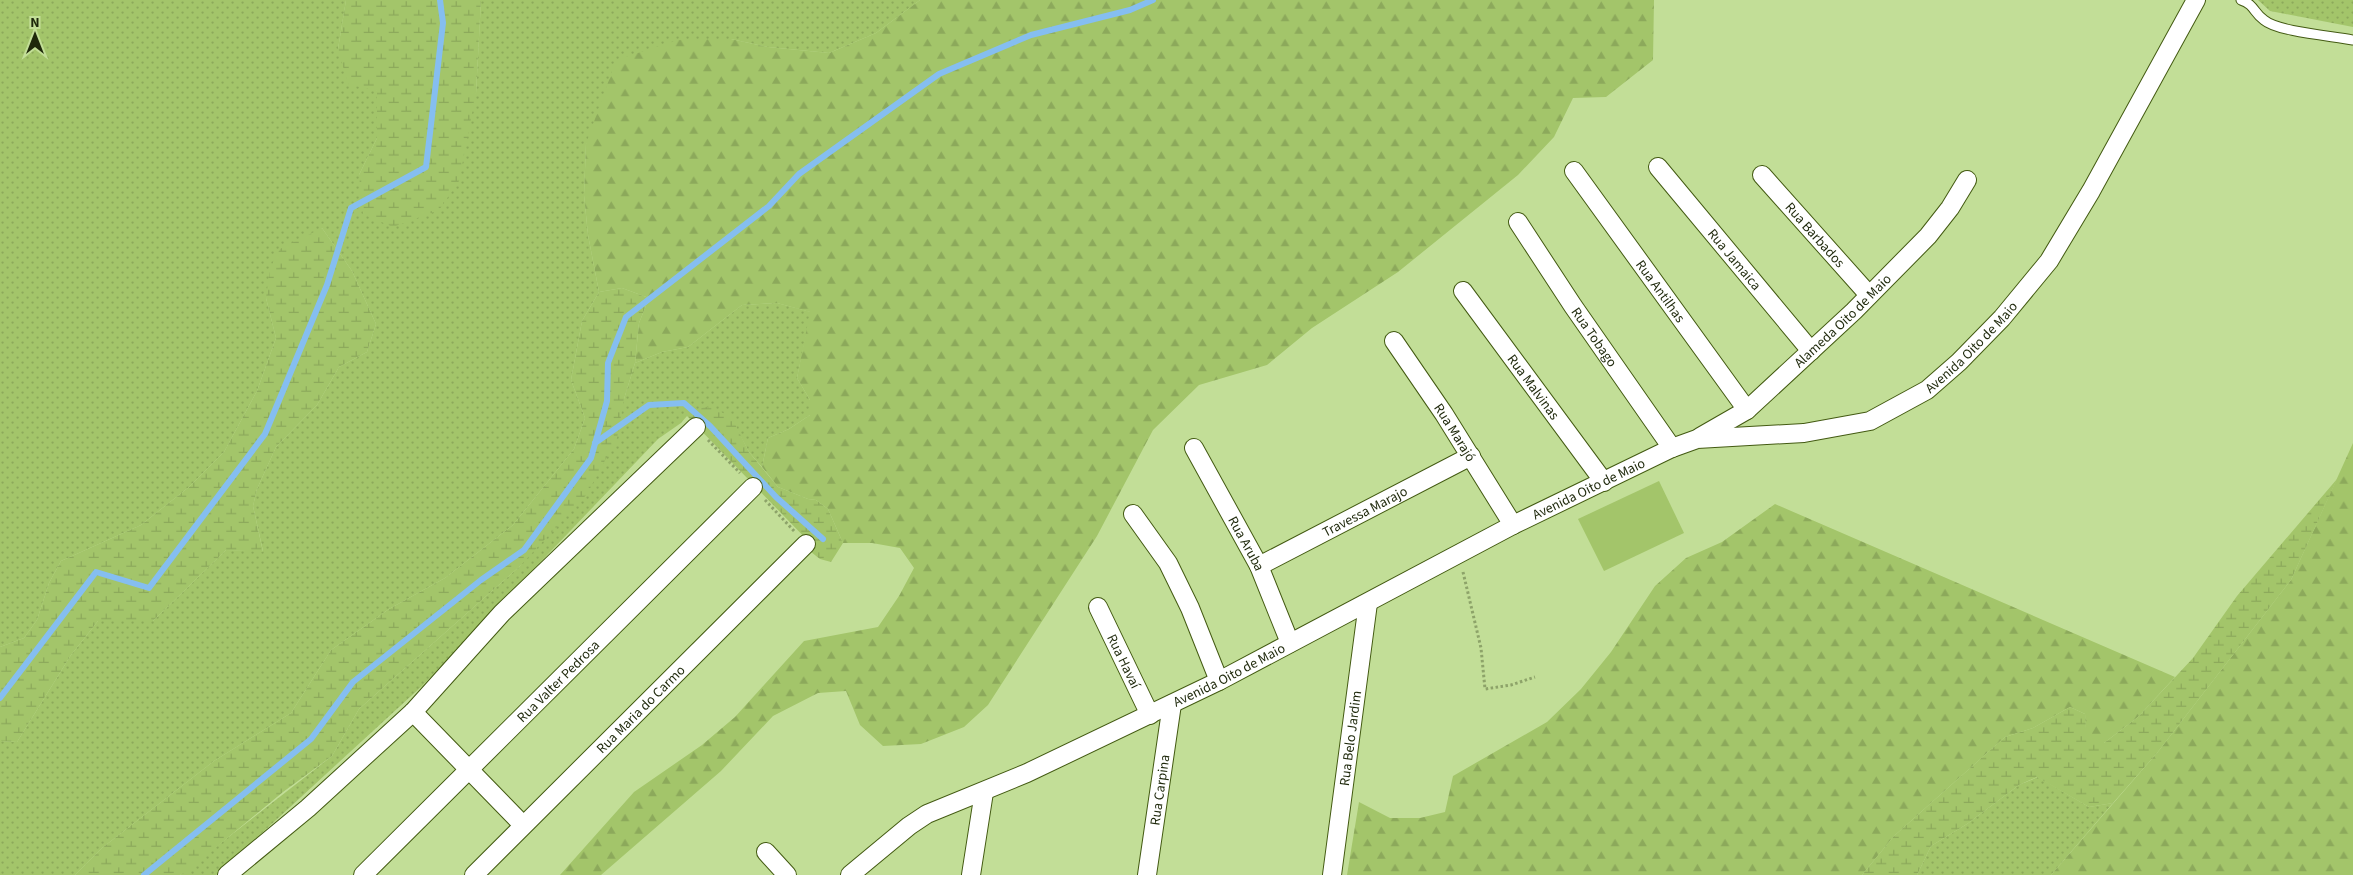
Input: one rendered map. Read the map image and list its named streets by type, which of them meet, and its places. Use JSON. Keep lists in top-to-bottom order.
{
  "streets": {
    "street": [
      "Rua Barbados",
      "Rua Jamaica",
      "Rua Antilhas",
      "Alameda Oito de Maio",
      "Rua Tobago",
      "Avenida Oito de Maio",
      "Rua Malvinas",
      "Rua Marajó",
      "Travessa Marajo",
      "Rua Aruba",
      "Rua Havaí",
      "Rua Valter Pedrosa",
      "Rua Maria do Carmo",
      "Rua Belo Jardim",
      "Rua Carpina"
    ]
  },
  "crossings": [
    ["Rua Barbados", "Alameda Oito de Maio"],
    ["Rua Jamaica", "Alameda Oito de Maio"],
    ["Rua Antilhas", "Alameda Oito de Maio"],
    ["Alameda Oito de Maio", "Avenida Oito de Maio"],
    ["Rua Tobago", "Avenida Oito de Maio"],
    ["Avenida Oito de Maio", "Rua Malvinas"],
    ["Avenida Oito de Maio", "Rua Marajó"],
    ["Avenida Oito de Maio", "Rua Aruba"],
    ["Avenida Oito de Maio", "Rua Havaí"],
    ["Avenida Oito de Maio", "Rua Belo Jardim"],
    ["Avenida Oito de Maio", "Rua Carpina"],
    ["Rua Marajó", "Travessa Marajo"],
    ["Travessa Marajo", "Rua Aruba"]
  ],
  "north": "top"
}
